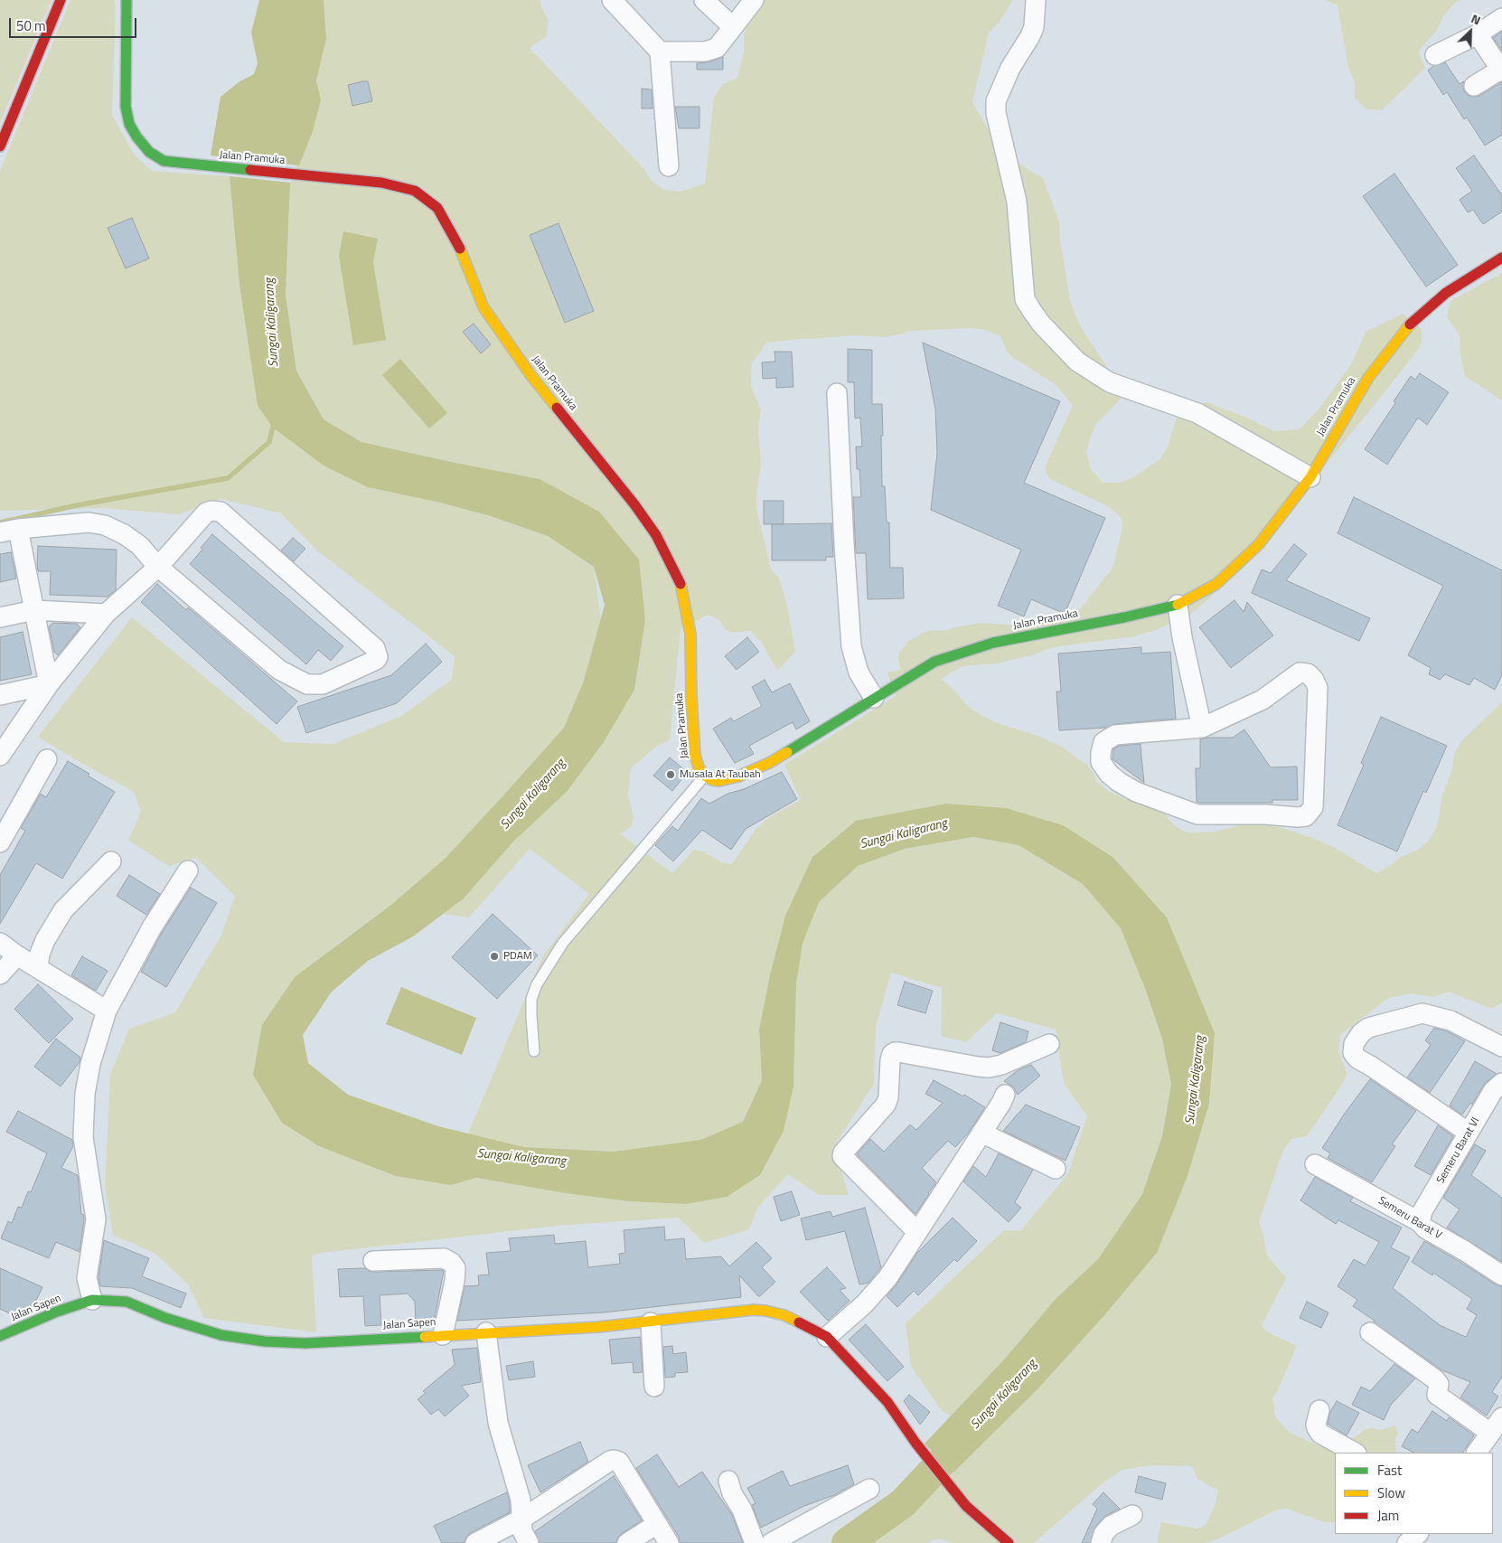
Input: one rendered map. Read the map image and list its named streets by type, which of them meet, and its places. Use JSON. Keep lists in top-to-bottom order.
{
  "streets": {
    "main road": ["Jalan Pramuka", "Jalan Sapen"],
    "street": ["Semeru Barat VI", "Semeru Barat V"]
  },
  "crossings": [
    ["Semeru Barat VI", "Semeru Barat V"]
  ],
  "water": ["Sungai Kaligarang"],
  "places": ["Musala At Taubah", "PDAM"],
  "legend": ["Fast", "Slow", "Jam"],
  "scale_bar": "50 m",
  "north": "top right"
}
